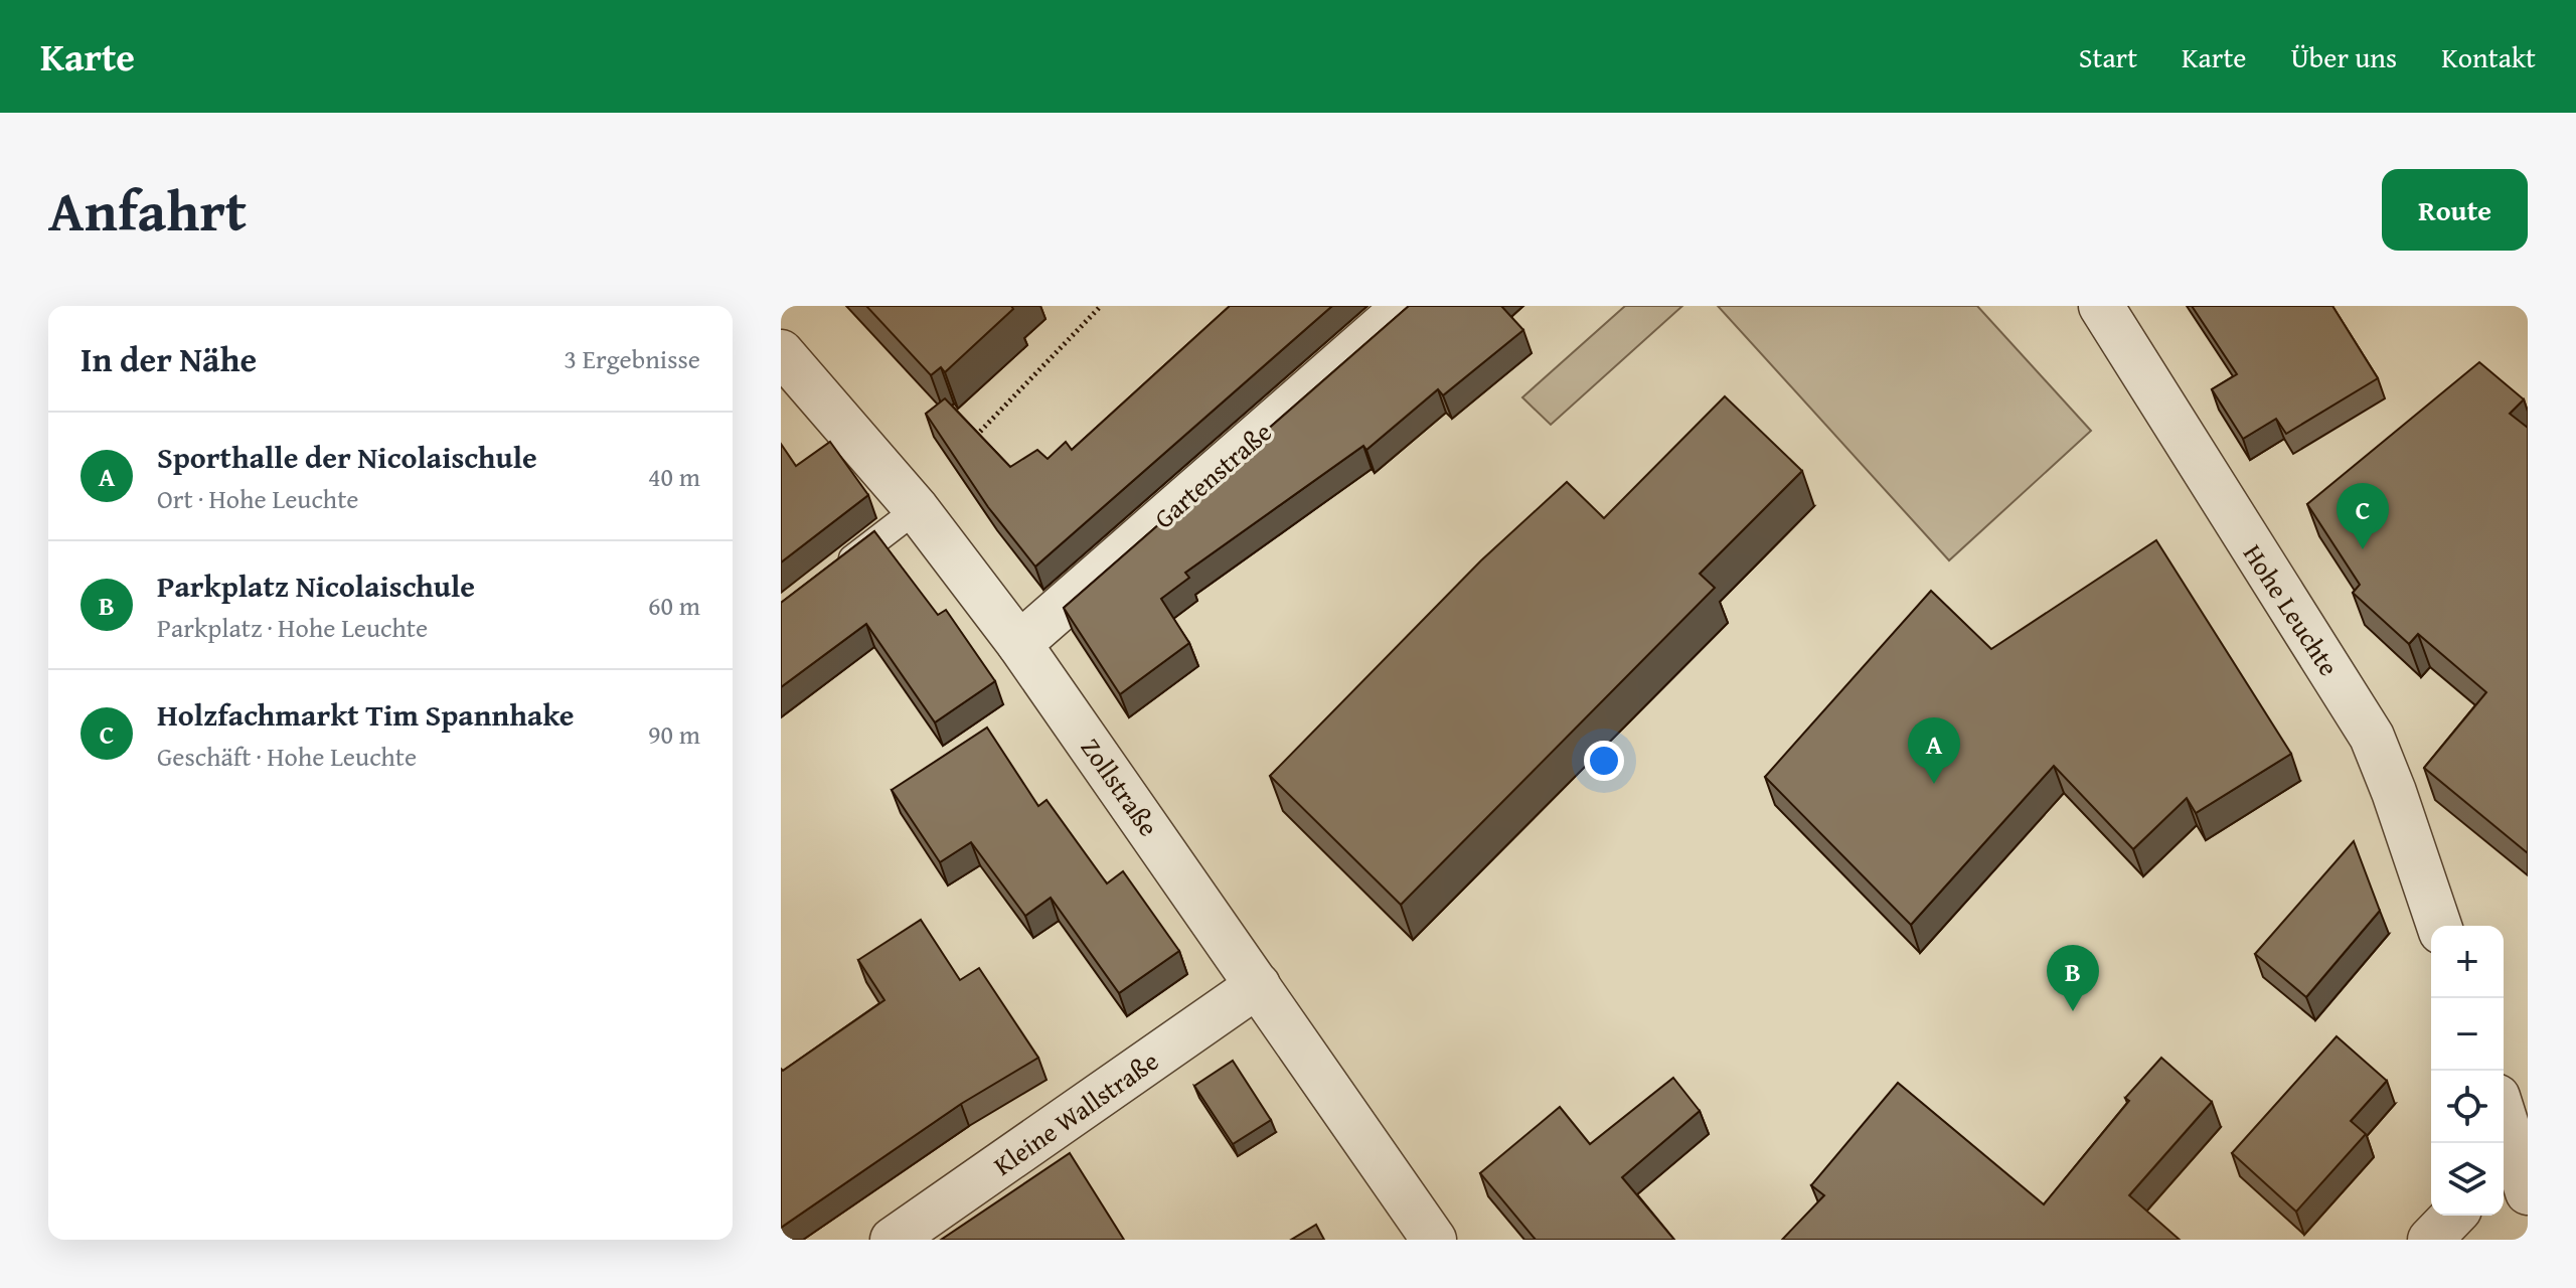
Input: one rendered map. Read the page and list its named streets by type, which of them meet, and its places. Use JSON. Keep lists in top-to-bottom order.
{
  "streets": {
    "street": [
      "Gartenstraße",
      "Hohe Leuchte",
      "Zollstraße",
      "Kleine Wallstraße"
    ]
  },
  "crossings": [
    ["Gartenstraße", "Zollstraße"],
    ["Zollstraße", "Kleine Wallstraße"]
  ],
  "page": {
    "header": "Karte",
    "nav": [
      "Start",
      "Karte",
      "Über uns",
      "Kontakt"
    ],
    "title": "Anfahrt",
    "buttons": "Route",
    "heading": ["In der Nähe", "3 Ergebnisse"],
    "list": [
      {
        "mark": "A",
        "name": "Sporthalle der Nicolaischule",
        "note": "Ort · Hohe Leuchte",
        "value": "40 m"
      },
      {
        "mark": "B",
        "name": "Parkplatz Nicolaischule",
        "note": "Parkplatz · Hohe Leuchte",
        "value": "60 m"
      },
      {
        "mark": "C",
        "name": "Holzfachmarkt Tim Spannhake",
        "note": "Geschäft · Hohe Leuchte",
        "value": "90 m"
      }
    ],
    "pins": ["C", "A", "B"],
    "map_buttons": ["+", "−"]
  }
}
